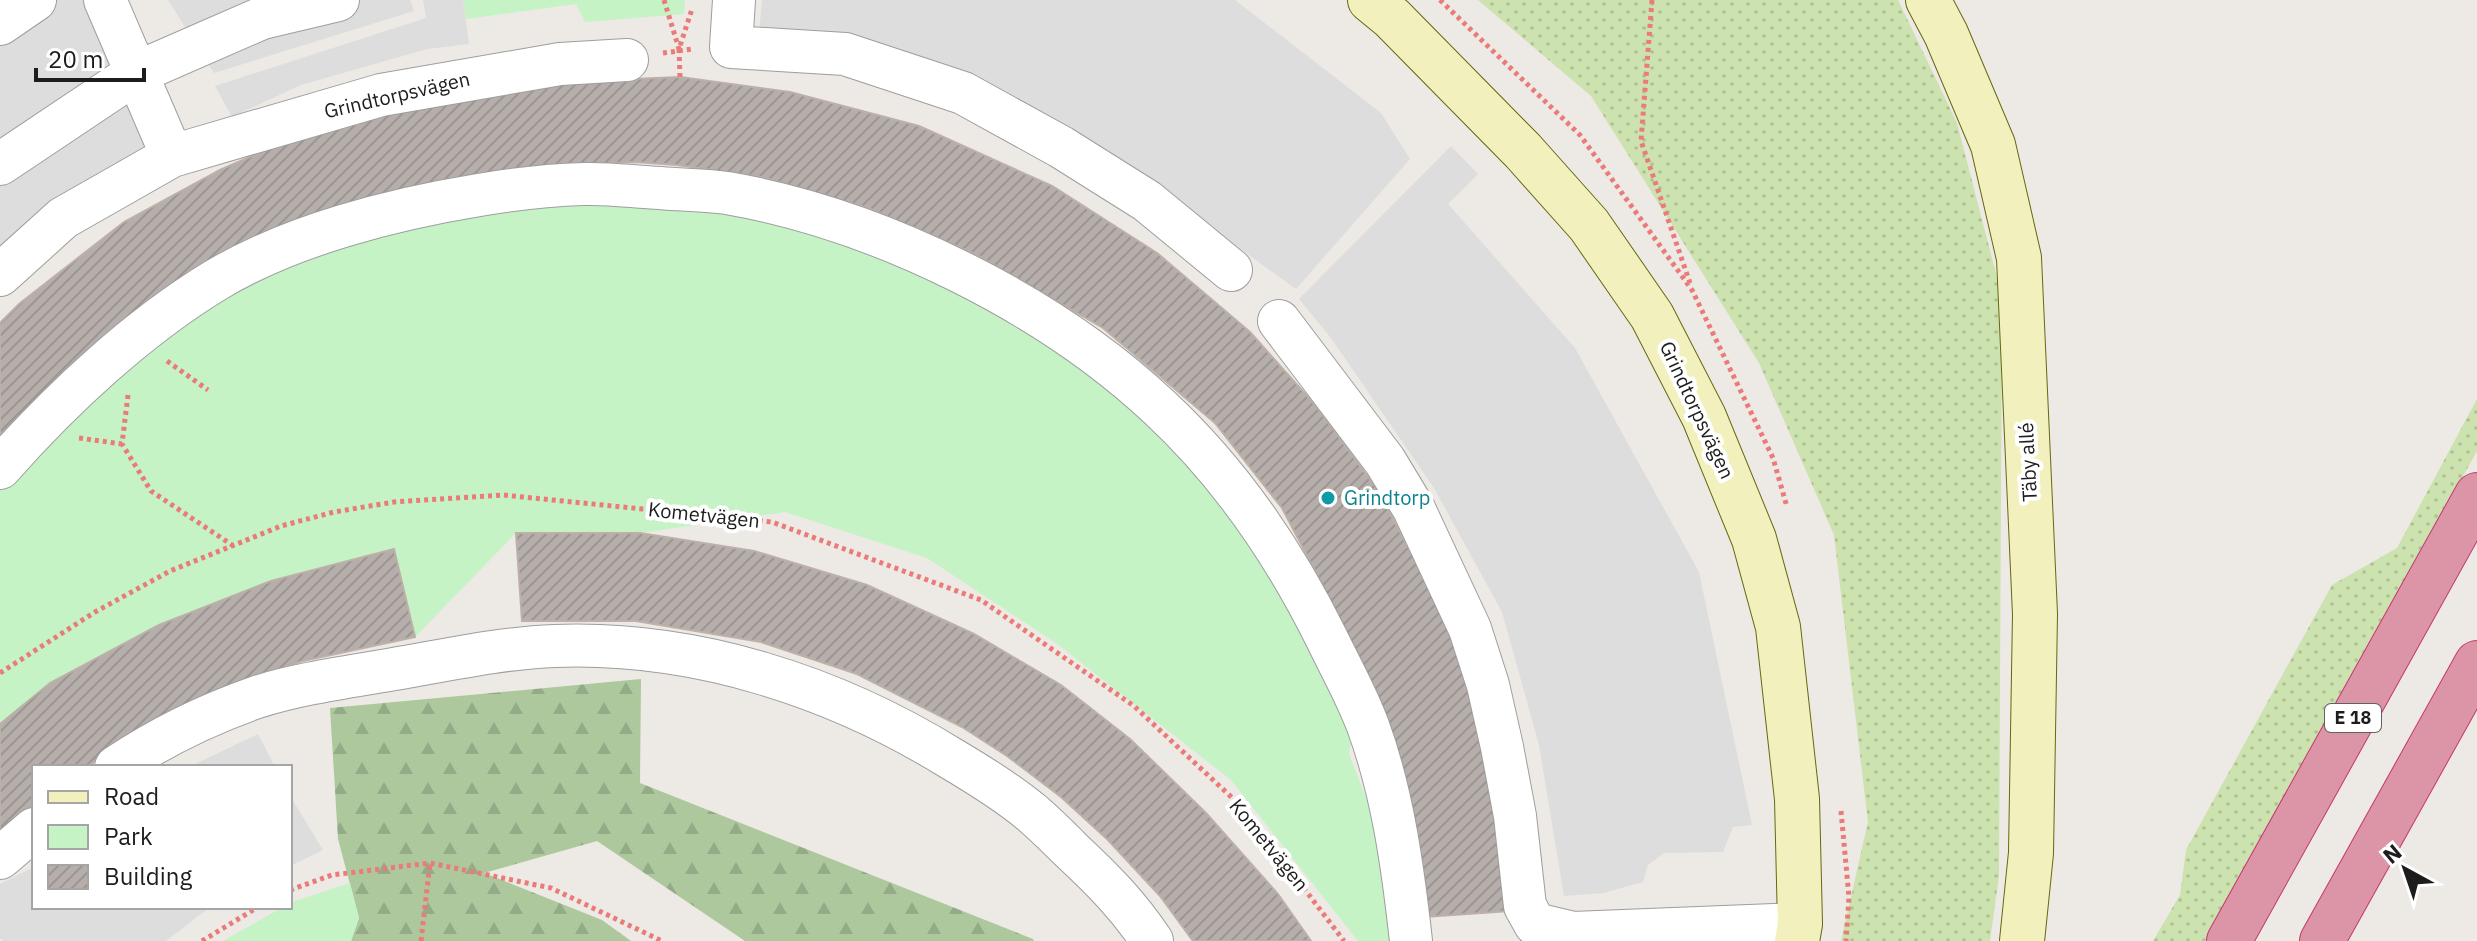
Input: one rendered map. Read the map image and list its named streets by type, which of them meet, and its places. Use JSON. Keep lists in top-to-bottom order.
{
  "streets": {
    "highway": ["E 18"],
    "street": ["Grindtorpsvägen", "Täby allé"],
    "path": ["Kometvägen"]
  },
  "places": ["Grindtorp"],
  "legend": ["Road", "Park", "Building"],
  "scale_bar": "20 m",
  "north": "top left"
}
